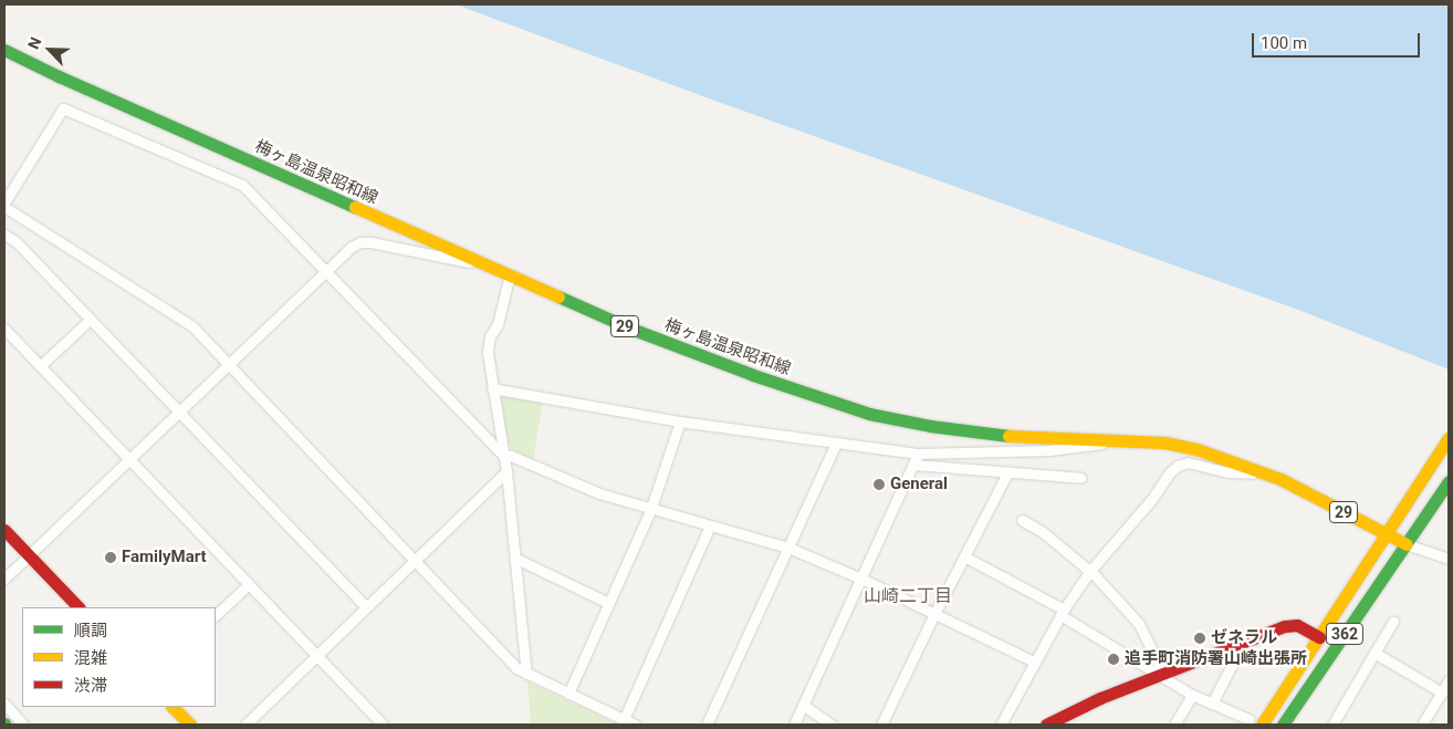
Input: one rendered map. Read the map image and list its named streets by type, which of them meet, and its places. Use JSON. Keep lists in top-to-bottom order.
{
  "streets": {
    "main road": ["梅ヶ島温泉昭和線", "29", "362"]
  },
  "crossings": [
    ["梅ヶ島温泉昭和線", "362"]
  ],
  "districts": ["山崎二丁目"],
  "places": [
    "General",
    "FamilyMart",
    "ゼネラル",
    "追手町消防署山崎出張所"
  ],
  "legend": ["順調", "混雑", "渋滞"],
  "scale_bar": "100 m",
  "north": "top left"
}
